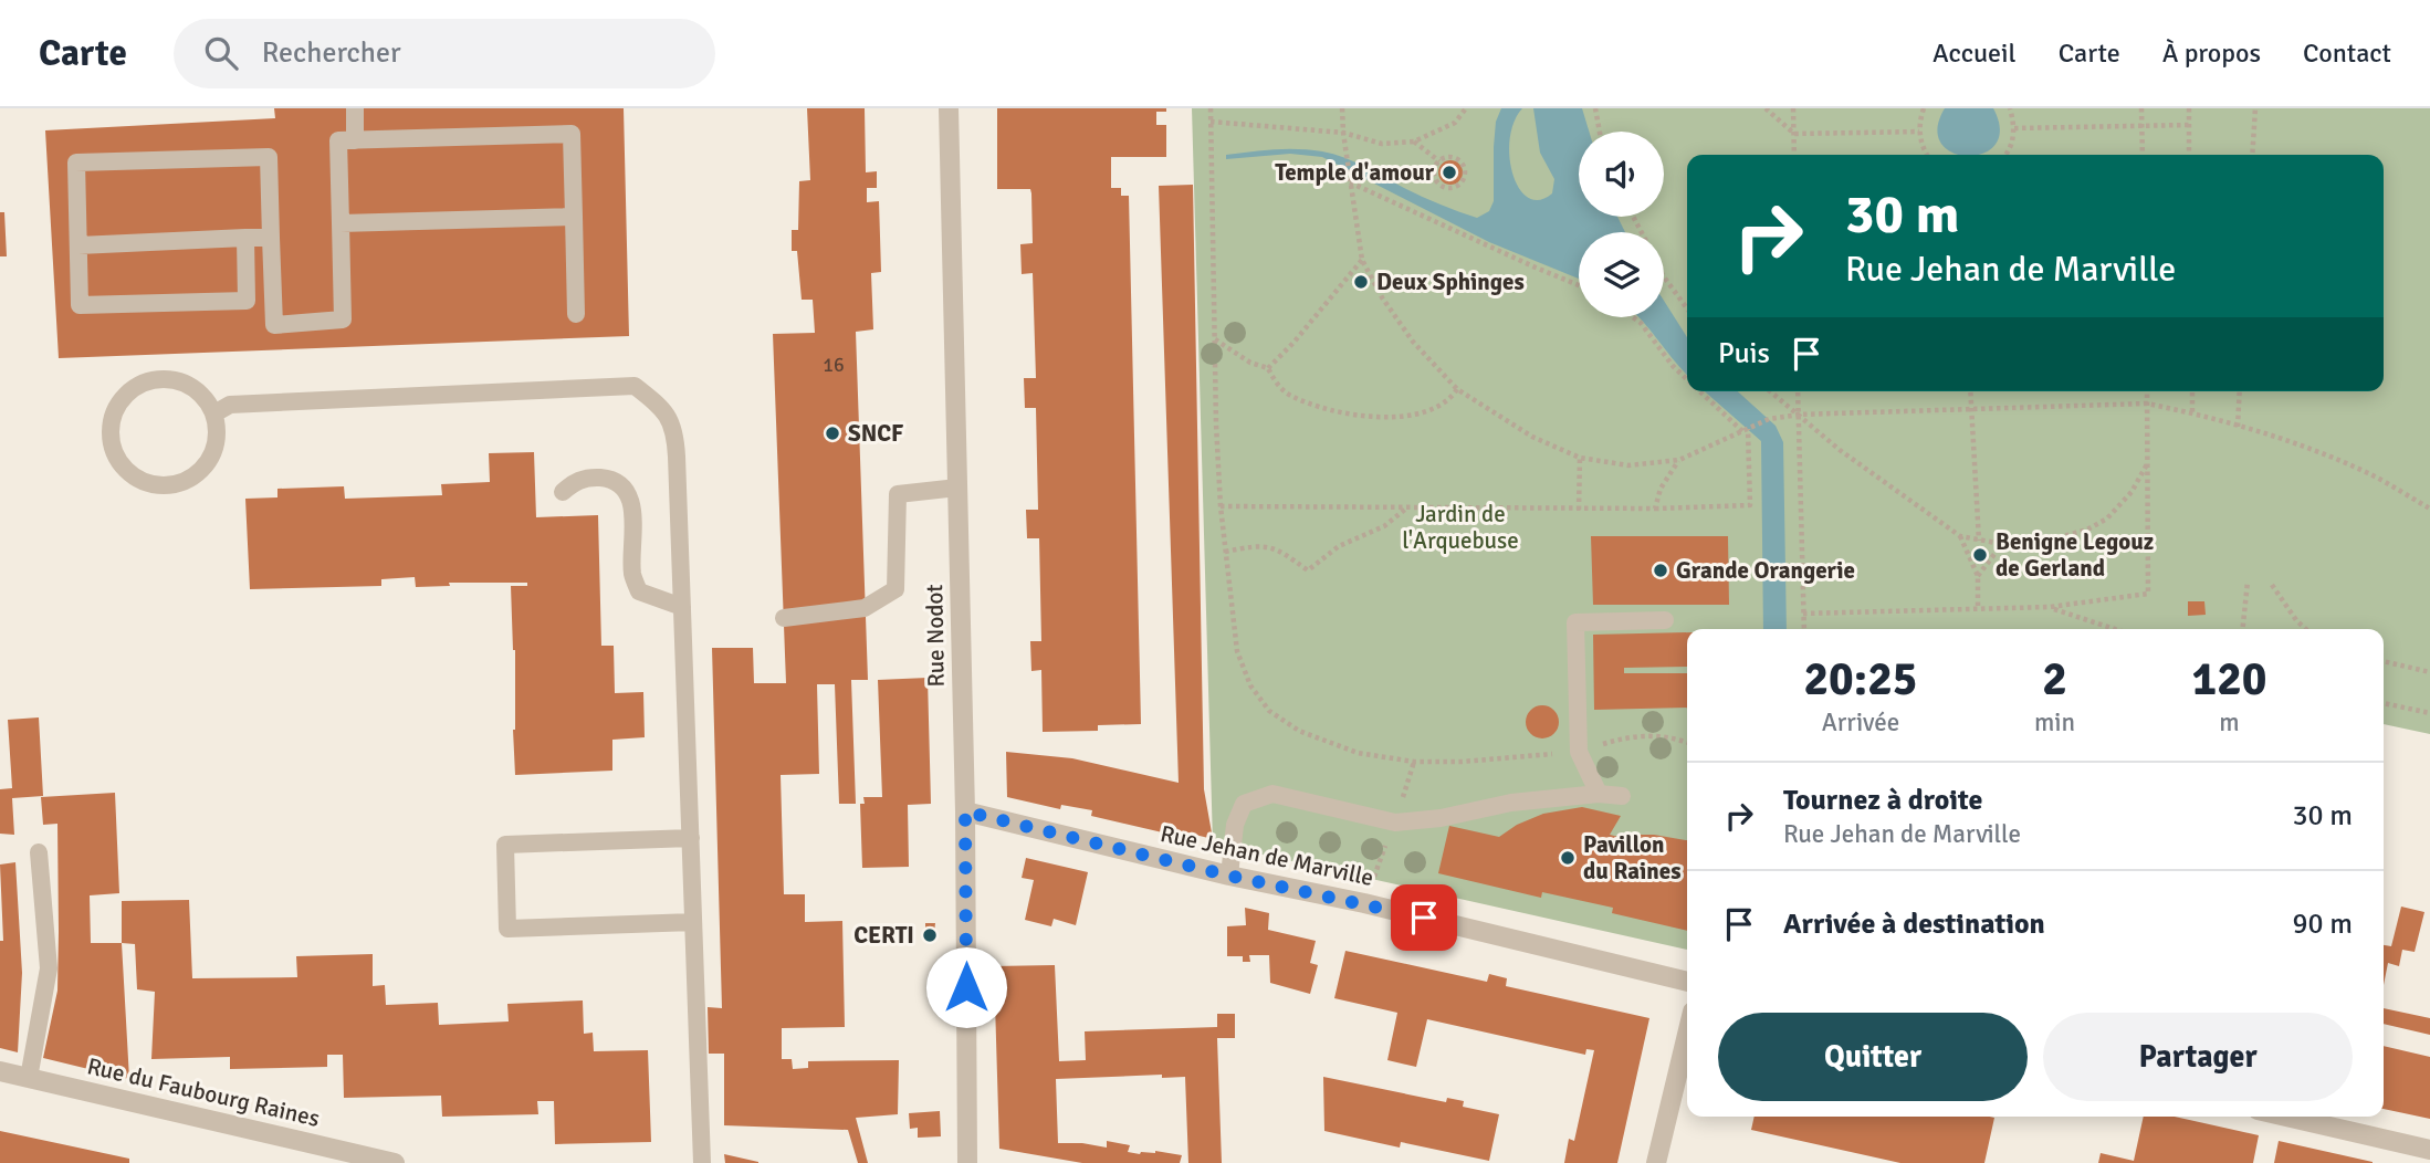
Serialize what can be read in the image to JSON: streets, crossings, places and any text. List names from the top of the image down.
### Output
{
  "streets": {
    "street": ["Rue Nodot", "Rue Jehan de Marville", "Rue du Faubourg Raines"]
  },
  "crossings": [
    ["Rue Nodot", "Rue Jehan de Marville"]
  ],
  "parks": ["Jardin de l'Arquebuse"],
  "places": [
    "Temple d'amour",
    "Deux Sphinges",
    "SNCF",
    "Benigne Legouz de Gerland",
    "Grande Orangerie",
    "Pavillon du Raines",
    "CERTI"
  ],
  "house_numbers": ["16"],
  "page": {
    "header": "Carte",
    "search": "Rechercher",
    "nav": [
      "Accueil",
      "Carte",
      "À propos",
      "Contact"
    ],
    "turn": ["30 m", "Rue Jehan de Marville"],
    "then": "Puis",
    "eta": [
      "20:25",
      "Arrivée",
      "2",
      "min",
      "120",
      "m"
    ],
    "list": [
      {
        "name": "Tournez à droite",
        "note": "Rue Jehan de Marville",
        "value": "30 m"
      },
      {
        "name": "Arrivée à destination",
        "value": "90 m"
      }
    ],
    "buttons": ["Quitter", "Partager"]
  }
}
